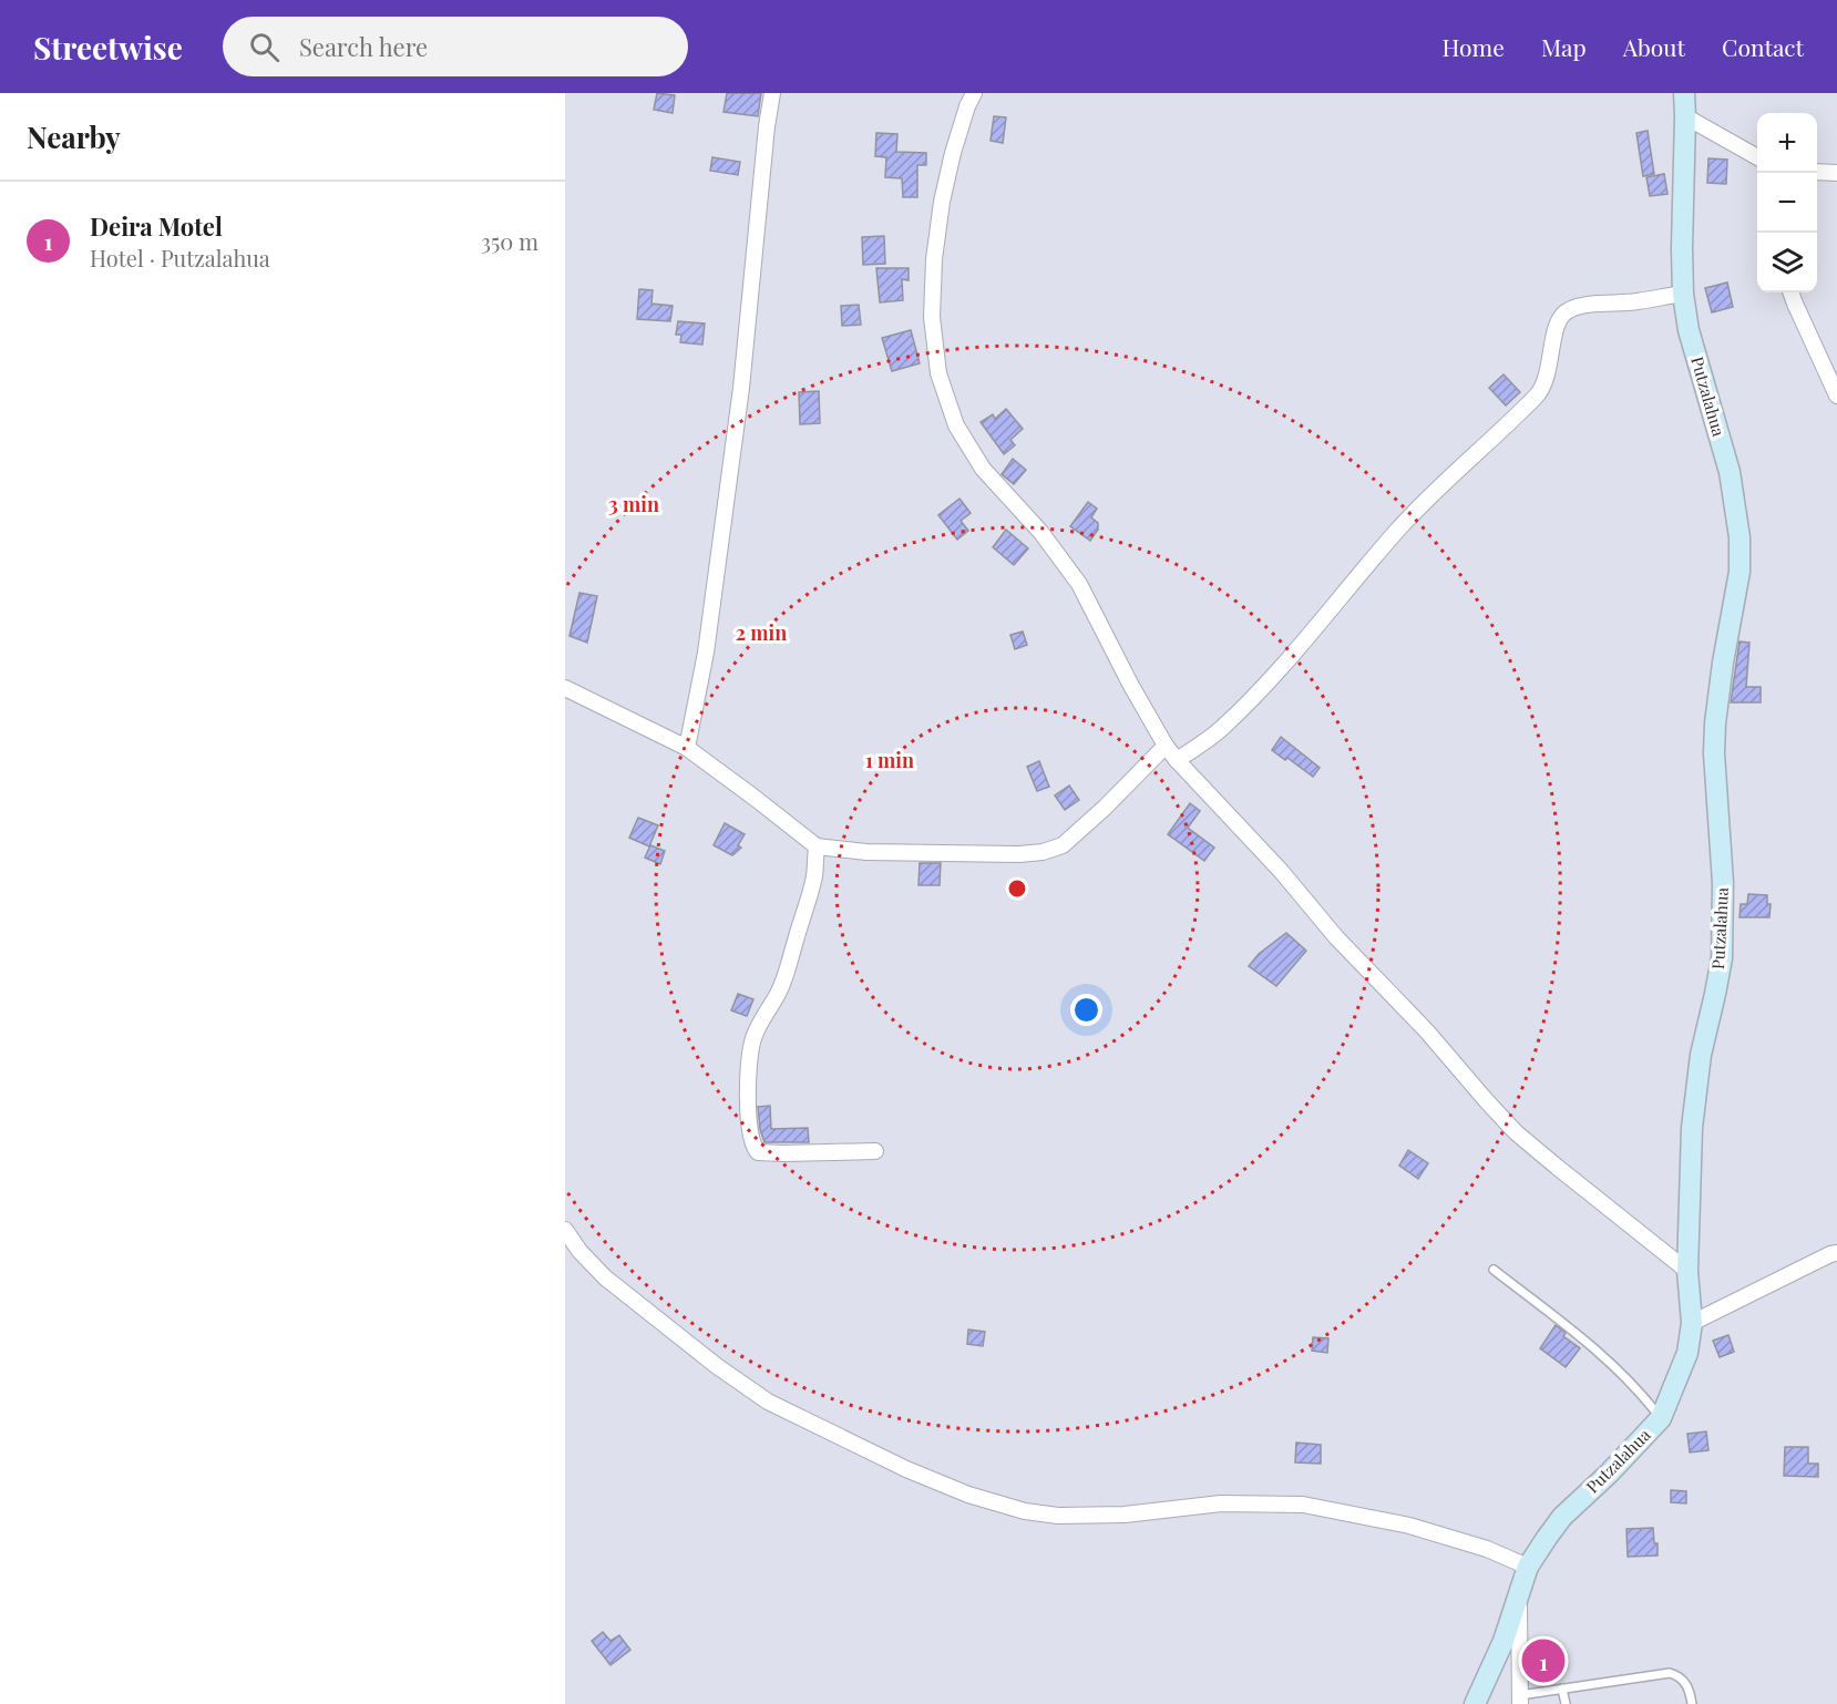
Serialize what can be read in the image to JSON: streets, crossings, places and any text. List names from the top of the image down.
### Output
{
  "streets": {
    "street": ["Putzalahua"]
  },
  "page": {
    "header": "Streetwise",
    "search": "Search here",
    "nav": [
      "Home",
      "Map",
      "About",
      "Contact"
    ],
    "heading": "Nearby",
    "map_buttons": ["+", "−"],
    "list": [
      {
        "mark": "1",
        "name": "Deira Motel",
        "note": "Hotel · Putzalahua",
        "value": "350 m"
      }
    ],
    "pins": "1"
  },
  "rings": ["3 min", "2 min", "1 min"]
}
